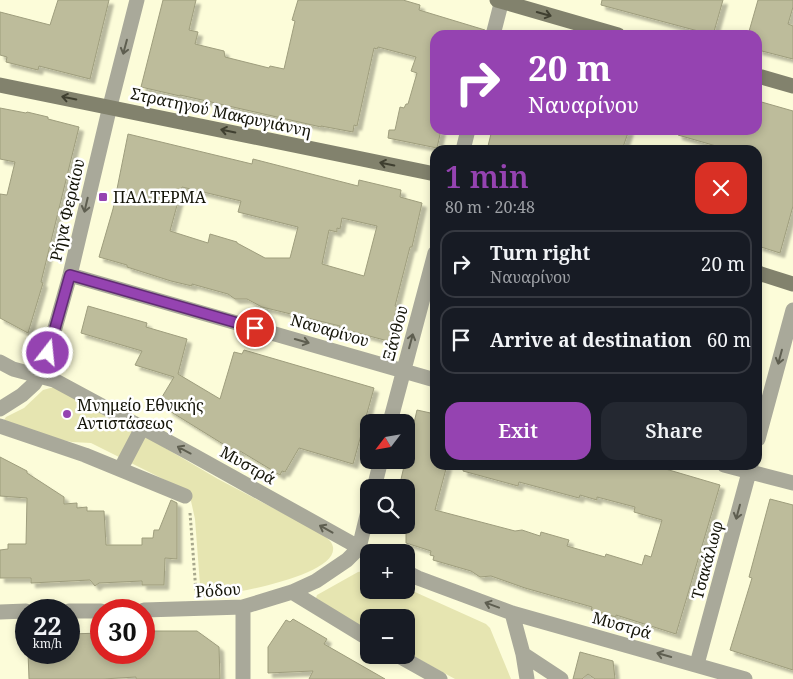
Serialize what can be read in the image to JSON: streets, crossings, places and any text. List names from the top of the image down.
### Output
{
  "streets": {
    "street": [
      "Στρατηγού Μακρυγιάννη",
      "Ρήγα Φεραίου",
      "Ναυαρίνου",
      "Ξάνθου",
      "Μυστρά",
      "Τσακάλωφ",
      "Ρόδου"
    ]
  },
  "crossings": [
    ["Στρατηγού Μακρυγιάννη", "Ρήγα Φεραίου"],
    ["Ρήγα Φεραίου", "Ναυαρίνου"],
    ["Ρήγα Φεραίου", "Μυστρά"],
    ["Ναυαρίνου", "Ξάνθου"],
    ["Μυστρά", "Τσακάλωφ"]
  ],
  "one_way": [
    "Στρατηγού Μακρυγιάννη",
    "Ρήγα Φεραίου",
    "Ναυαρίνου",
    "Ξάνθου",
    "Τσακάλωφ"
  ],
  "places": {
    "transit": ["ΠΑΛ.ΤΕΡΜΑ"],
    "other": ["Μνημείο Εθνικής Αντιστάσεως"]
  },
  "north": "bottom left",
  "page": {
    "turn": ["20 m", "Ναυαρίνου"],
    "heading": ["1 min", "80 m · 20:48"],
    "list": [
      {
        "name": "Turn right",
        "note": "Ναυαρίνου",
        "value": "20 m"
      },
      {
        "name": "Arrive at destination",
        "value": "60 m"
      }
    ],
    "buttons": ["Exit", "Share"],
    "map_buttons": ["+", "−"],
    "speed": "22 km/h",
    "limit": "30"
  }
}
